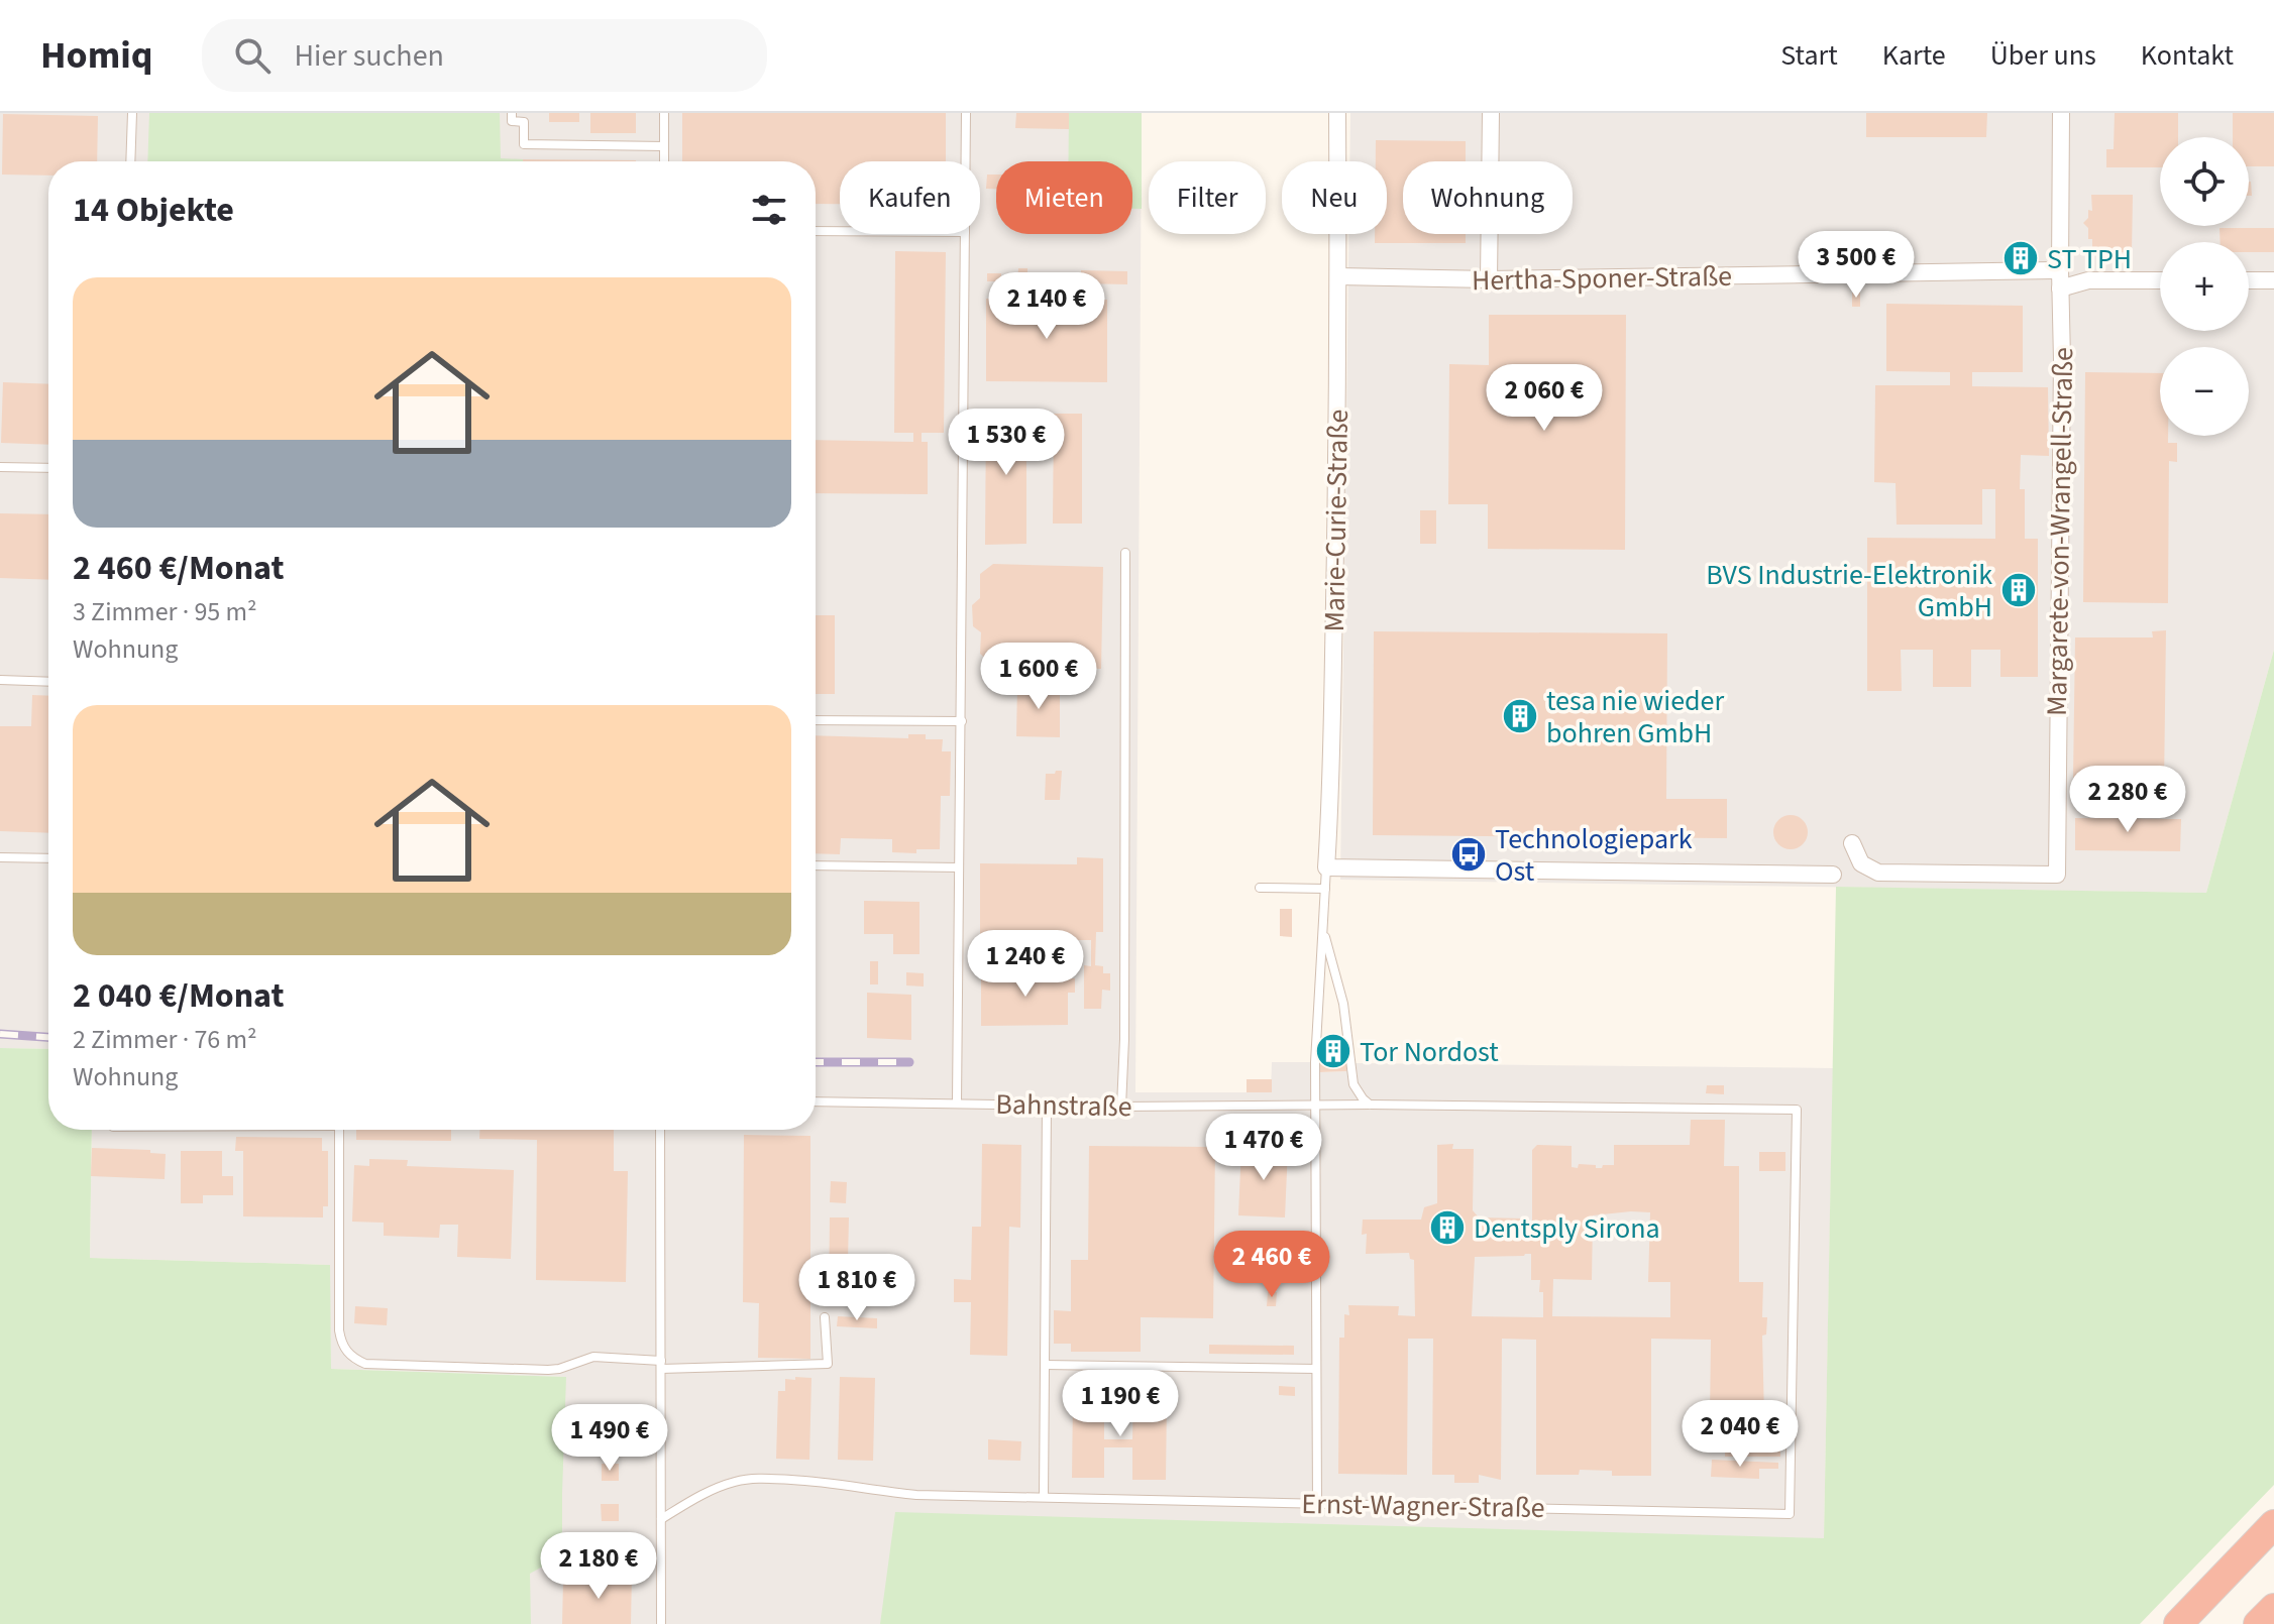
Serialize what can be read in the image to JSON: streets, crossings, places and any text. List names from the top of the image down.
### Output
{
  "streets": {
    "street": ["Hertha-Sponer-Straße", "Marie-Curie-Straße", "Margarete-von-Wrangell-Straße"],
    "lane": ["Bahnstraße", "Ernst-Wagner-Straße"]
  },
  "crossings": [
    ["Hertha-Sponer-Straße", "Marie-Curie-Straße"],
    ["Hertha-Sponer-Straße", "Margarete-von-Wrangell-Straße"],
    ["Marie-Curie-Straße", "Bahnstraße"],
    ["Bahnstraße", "Ernst-Wagner-Straße"]
  ],
  "places": {
    "building": [
      "ST TPH",
      "BVS Industrie-Elektronik GmbH",
      "tesa nie wieder bohren GmbH",
      "Tor Nordost",
      "Dentsply Sirona"
    ],
    "bus stop": ["Technologiepark Ost"]
  },
  "page": {
    "header": "Homiq",
    "search": "Hier suchen",
    "nav": [
      "Start",
      "Karte",
      "Über uns",
      "Kontakt"
    ],
    "map_buttons": ["+", "−"],
    "chip": [
      "Kaufen",
      "Mieten",
      "Filter",
      "Neu",
      "Wohnung"
    ],
    "heading": "14 Objekte",
    "price": [
      "3 500 €",
      "2 140 €",
      "2 060 €",
      "1 530 €",
      "1 600 €",
      "2 280 €",
      "1 240 €",
      "1 470 €",
      "2 460 €",
      "1 810 €",
      "1 190 €",
      "2 040 €",
      "1 490 €",
      "2 180 €"
    ],
    "list": [
      {
        "name": "2 460 €/Monat",
        "note": "3 Zimmer · 95 m² · Wohnung"
      },
      {
        "name": "2 040 €/Monat",
        "note": "2 Zimmer · 76 m² · Wohnung"
      }
    ]
  }
}
